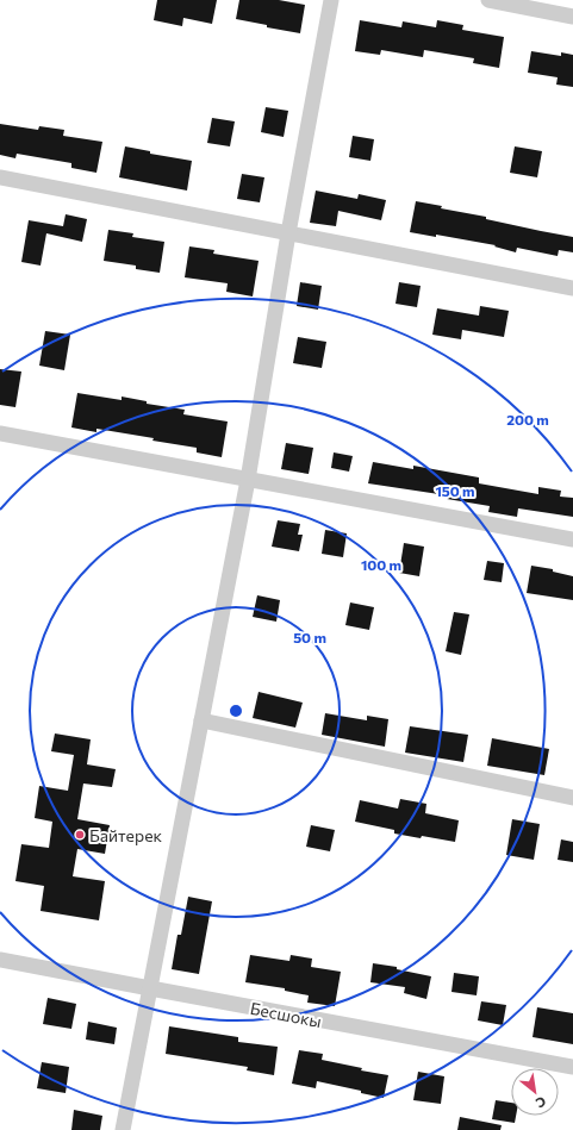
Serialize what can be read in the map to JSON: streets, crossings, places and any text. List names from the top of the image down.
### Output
{
  "streets": {
    "street": ["Бесшокы"]
  },
  "places": ["Байтерек"],
  "north": "bottom right",
  "rings": [
    "200 m",
    "150 m",
    "100 m",
    "50 m"
  ]
}
